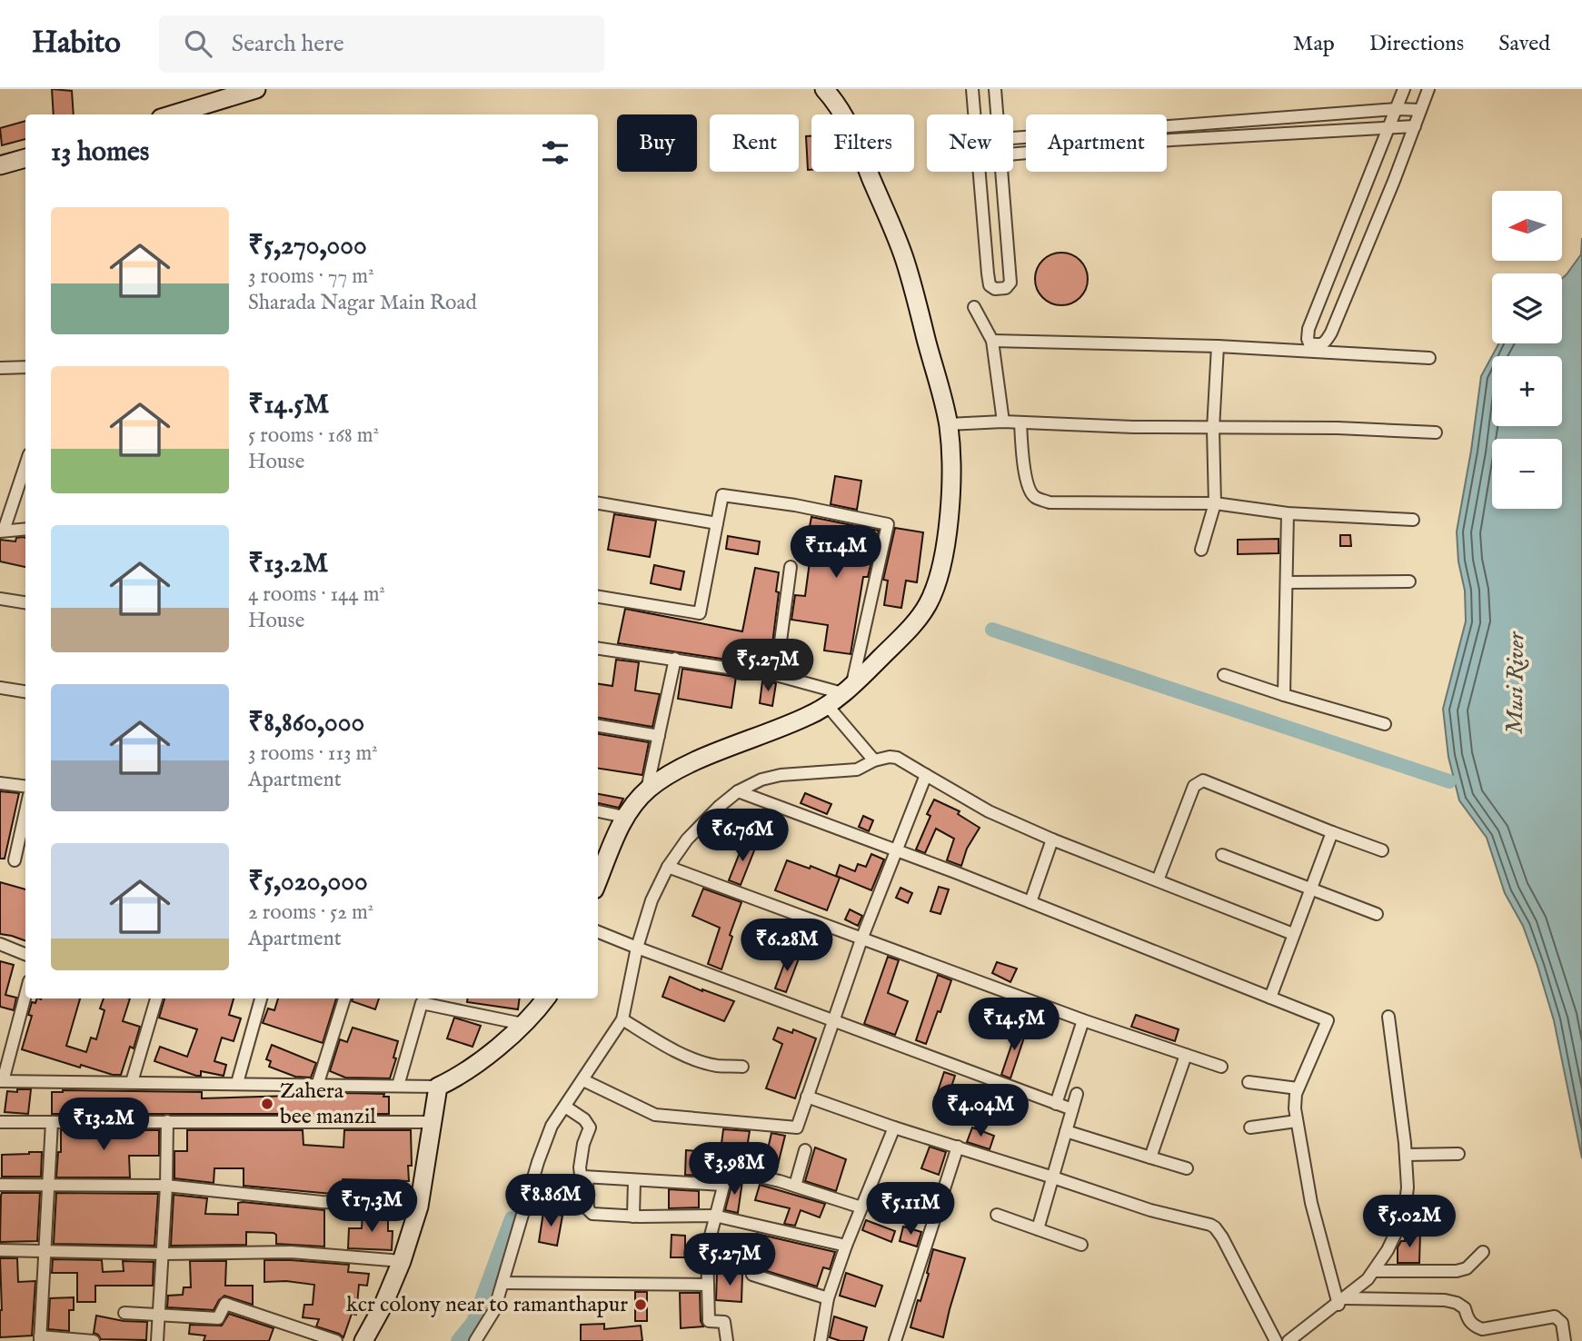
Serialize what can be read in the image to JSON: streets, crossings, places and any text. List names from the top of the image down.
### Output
{
  "water": ["Musi River"],
  "places": ["Zahera bee manzil", "kcr colony near to ramanthapur"],
  "north": "left",
  "page": {
    "header": "Habito",
    "search": "Search here",
    "nav": ["Map", "Directions", "Saved"],
    "chip": [
      "Buy",
      "Rent",
      "Filters",
      "New",
      "Apartment"
    ],
    "heading": "13 homes",
    "map_buttons": ["+", "−"],
    "list": [
      {
        "name": "₹5,270,000",
        "note": "3 rooms · 77 m² · Sharada Nagar Main Road"
      },
      {
        "name": "₹14.5M",
        "note": "5 rooms · 168 m² · House"
      },
      {
        "name": "₹13.2M",
        "note": "4 rooms · 144 m² · House"
      },
      {
        "name": "₹8,860,000",
        "note": "3 rooms · 113 m² · Apartment"
      },
      {
        "name": "₹5,020,000",
        "note": "2 rooms · 52 m² · Apartment"
      }
    ],
    "price": [
      "₹11.4M",
      "₹5.27M",
      "₹6.76M",
      "₹6.28M",
      "₹14.5M",
      "₹4.04M",
      "₹13.2M",
      "₹3.98M",
      "₹8.86M",
      "₹17.3M",
      "₹5.11M",
      "₹5.02M",
      "₹5.27M"
    ]
  }
}
